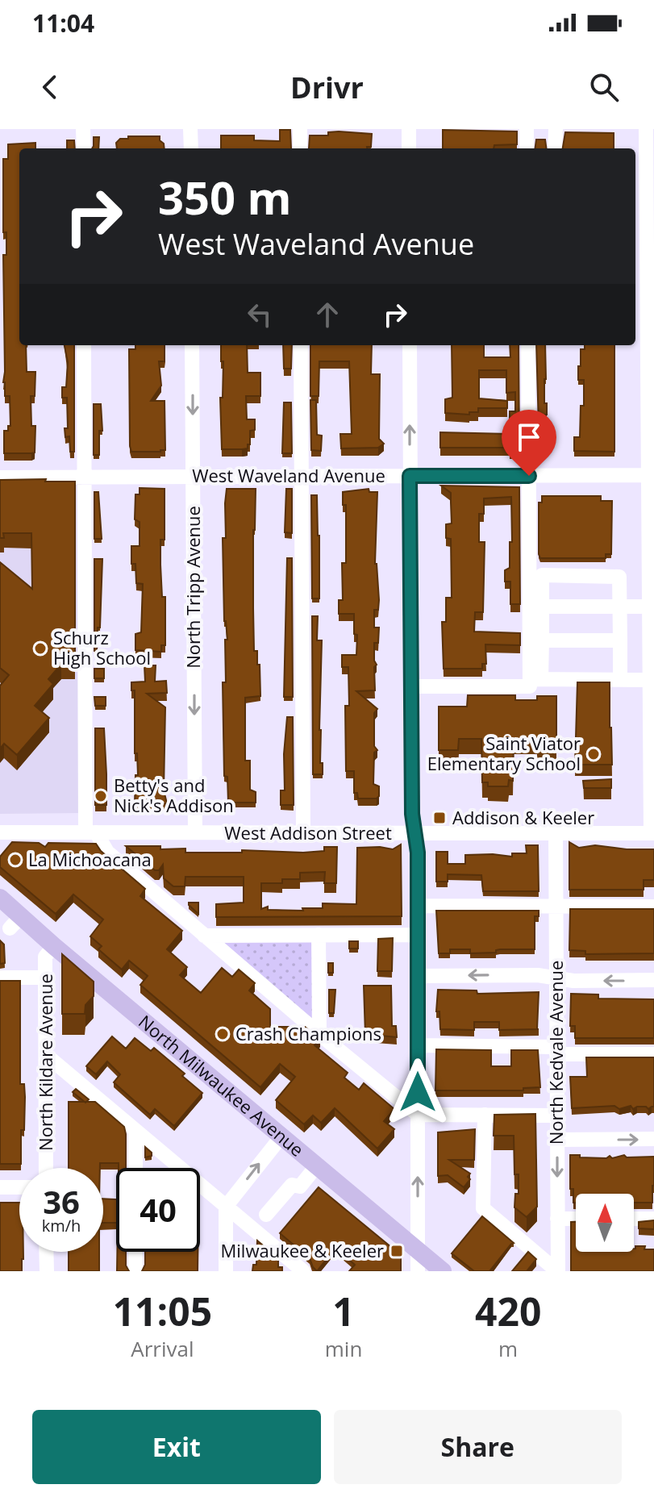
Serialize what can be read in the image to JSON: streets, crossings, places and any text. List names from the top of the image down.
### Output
{
  "streets": {
    "main road": ["North Milwaukee Avenue"],
    "street": [
      "West Waveland Avenue",
      "North Tripp Avenue",
      "West Addison Street",
      "North Kedvale Avenue",
      "North Kildare Avenue"
    ]
  },
  "crossings": [
    ["West Waveland Avenue", "North Tripp Avenue"],
    ["North Tripp Avenue", "West Addison Street"],
    ["West Addison Street", "North Kedvale Avenue"],
    ["North Kildare Avenue", "North Milwaukee Avenue"]
  ],
  "places": {
    "other": [
      "Schurz High School",
      "Saint Viator Elementary School",
      "Betty's and Nick's Addison",
      "La Michoacana",
      "Crash Champions"
    ],
    "transit": ["Addison & Keeler", "Milwaukee & Keeler"]
  },
  "north": "top",
  "page": {
    "status": "11:04",
    "header": "Drivr",
    "turn": ["350 m", "West Waveland Avenue"],
    "speed": "36 km/h",
    "limit": "40",
    "eta": [
      "11:05",
      "Arrival",
      "1",
      "min",
      "420",
      "m"
    ],
    "buttons": ["Exit", "Share"]
  }
}
